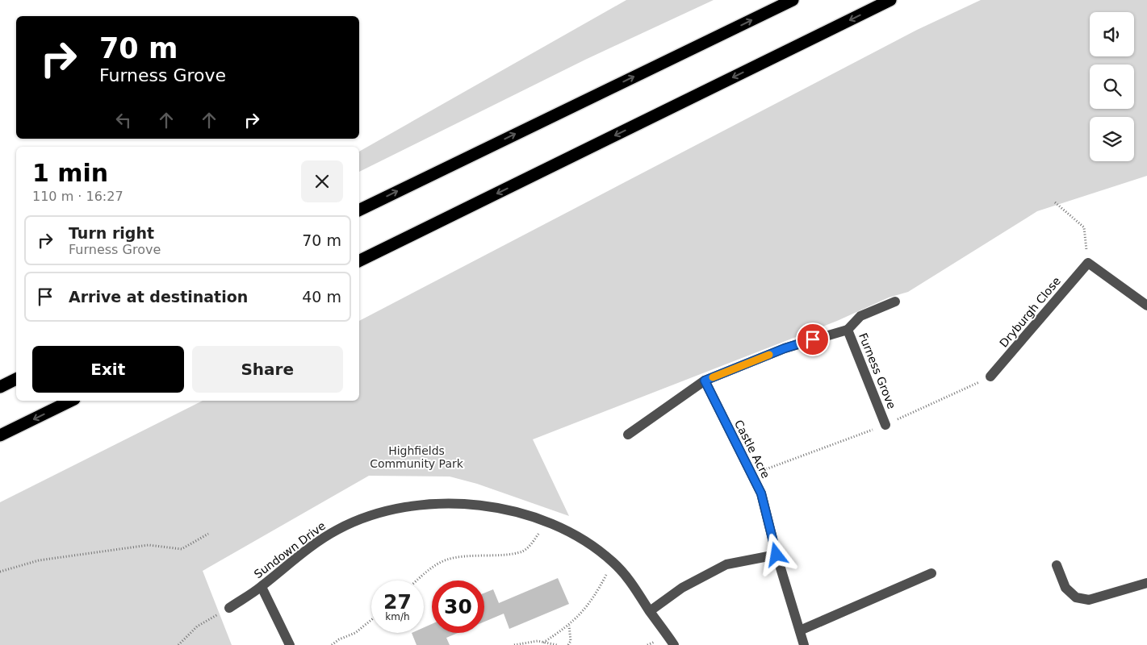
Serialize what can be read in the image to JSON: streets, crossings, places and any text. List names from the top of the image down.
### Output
{
  "streets": {
    "street": [
      "Dryburgh Close",
      "Furness Grove",
      "Castle Acre",
      "Sundown Drive"
    ]
  },
  "crossings": [
    ["Furness Grove", "Castle Acre"]
  ],
  "parks": ["Highfields Community Park"],
  "page": {
    "turn": ["70 m", "Furness Grove"],
    "heading": ["1 min", "110 m · 16:27"],
    "list": [
      {
        "name": "Turn right",
        "note": "Furness Grove",
        "value": "70 m"
      },
      {
        "name": "Arrive at destination",
        "value": "40 m"
      }
    ],
    "buttons": ["Exit", "Share"],
    "speed": "27 km/h",
    "limit": "30"
  }
}
